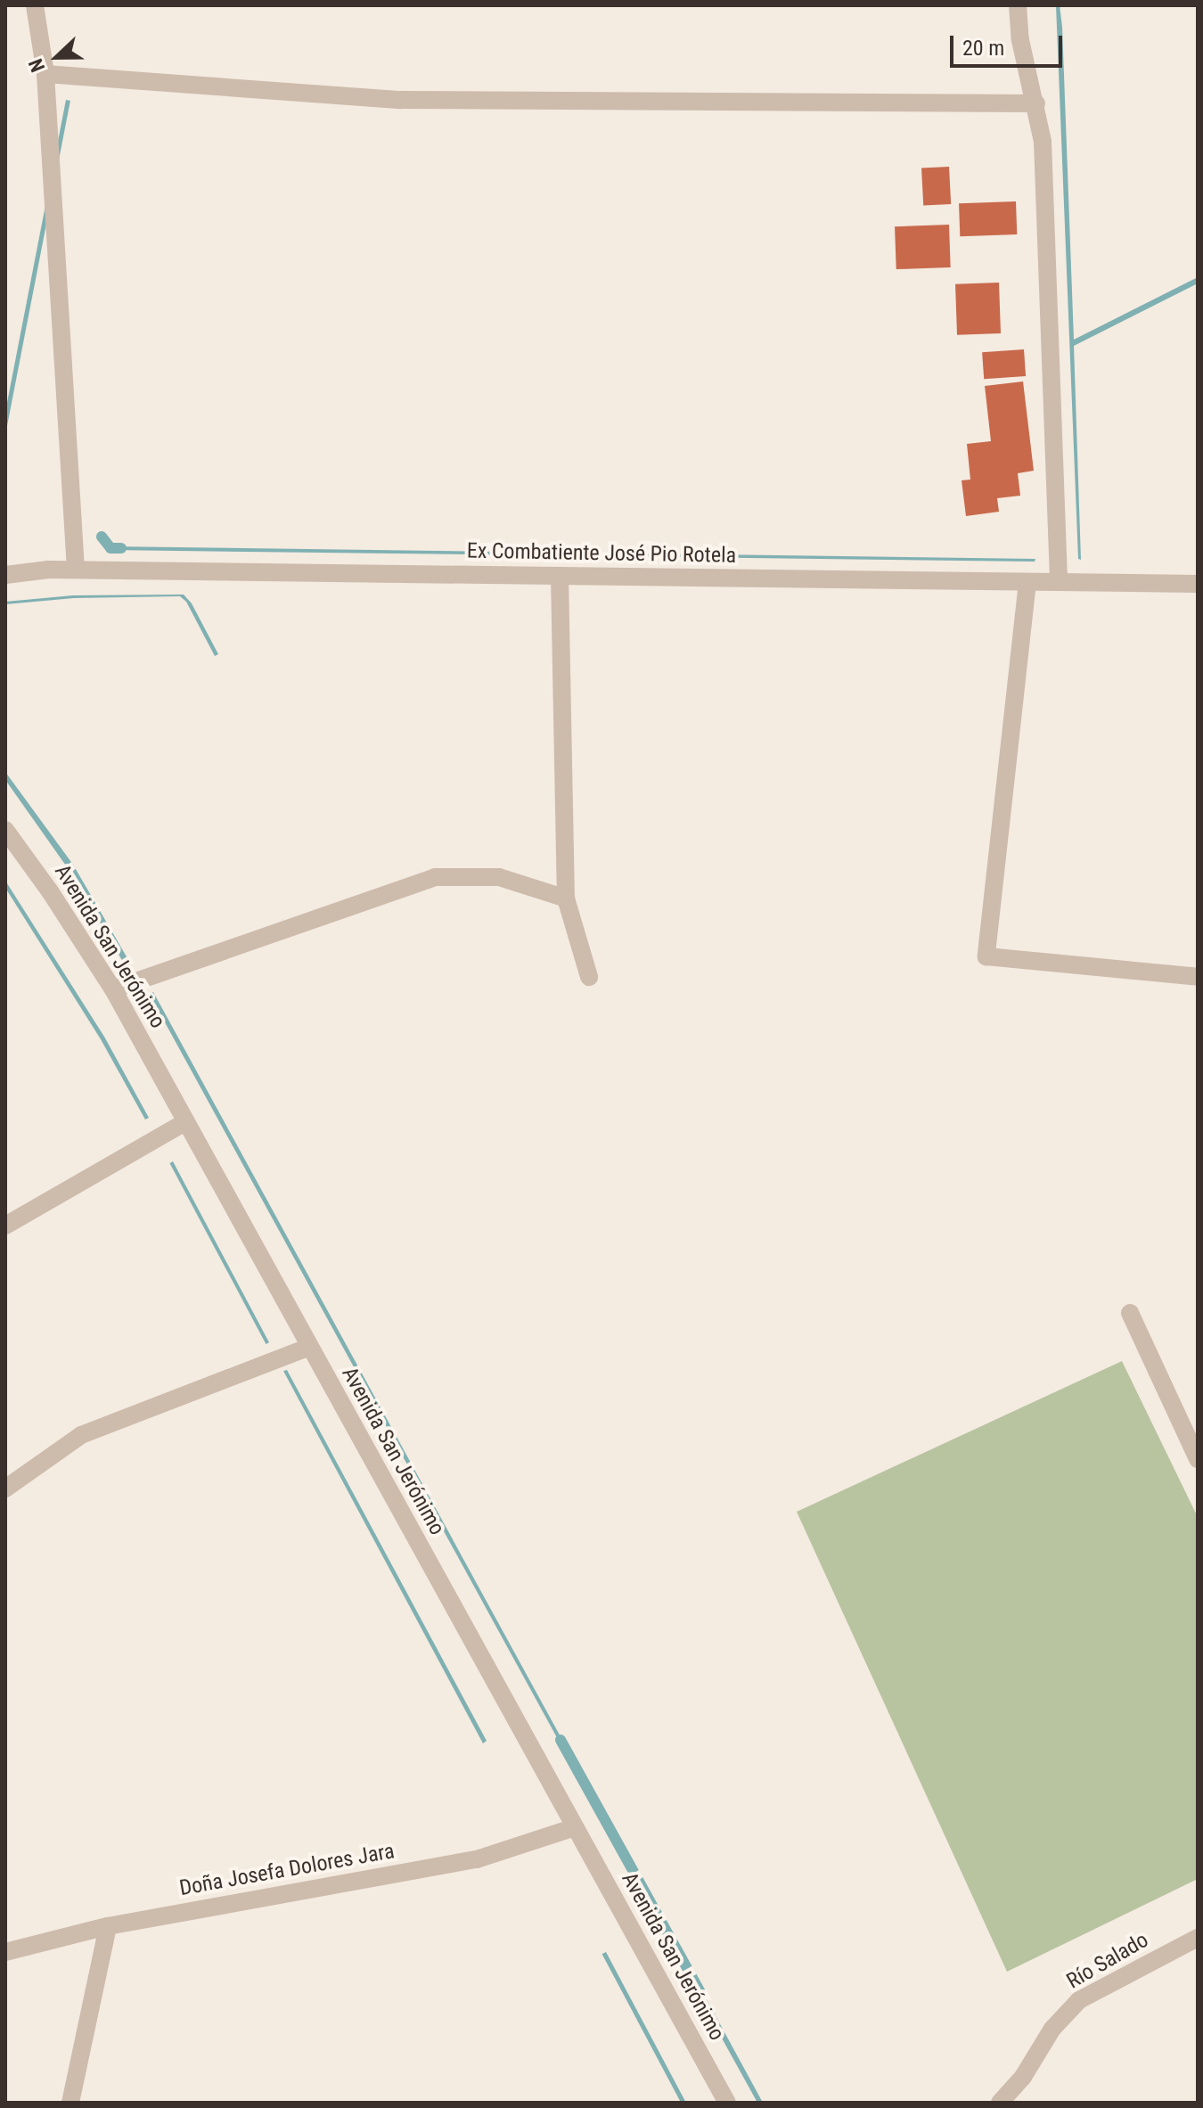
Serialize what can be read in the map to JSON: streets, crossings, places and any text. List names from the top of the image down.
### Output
{
  "streets": {
    "street": [
      "Ex Combatiente José Pio Rotela",
      "Avenida San Jerónimo",
      "Doña Josefa Dolores Jara",
      "Río Salado"
    ]
  },
  "crossings": [
    ["Avenida San Jerónimo", "Doña Josefa Dolores Jara"]
  ],
  "scale_bar": "20 m",
  "north": "left"
}
